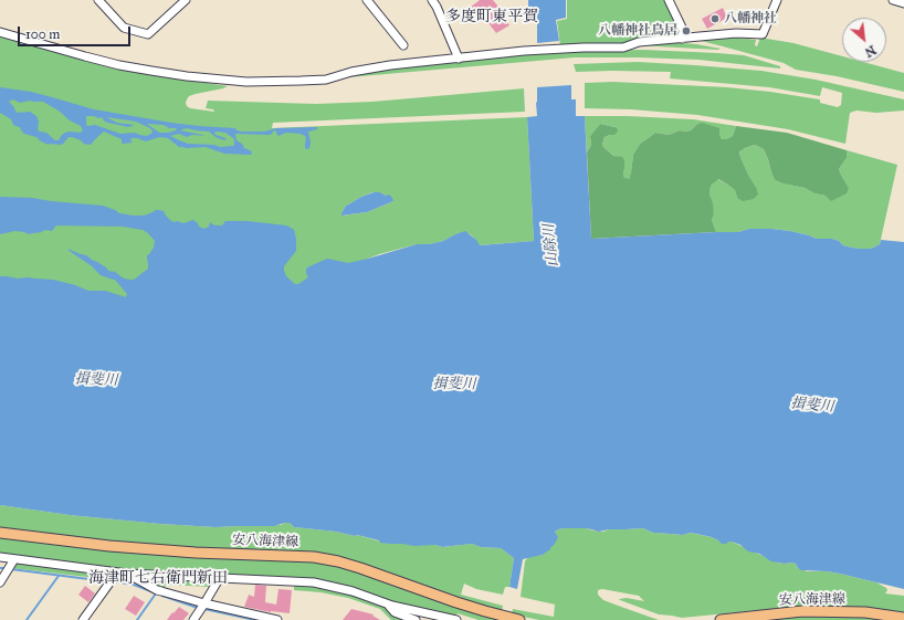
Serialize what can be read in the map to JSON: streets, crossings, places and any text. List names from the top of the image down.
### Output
{
  "streets": {
    "main road": ["安八海津線"]
  },
  "districts": ["多度町東平賀", "海津町七右衛門新田"],
  "water": ["山除川", "揖斐川"],
  "places": ["八幡神社", "八幡神社鳥居"],
  "scale_bar": "100 m",
  "north": "bottom right"
}
